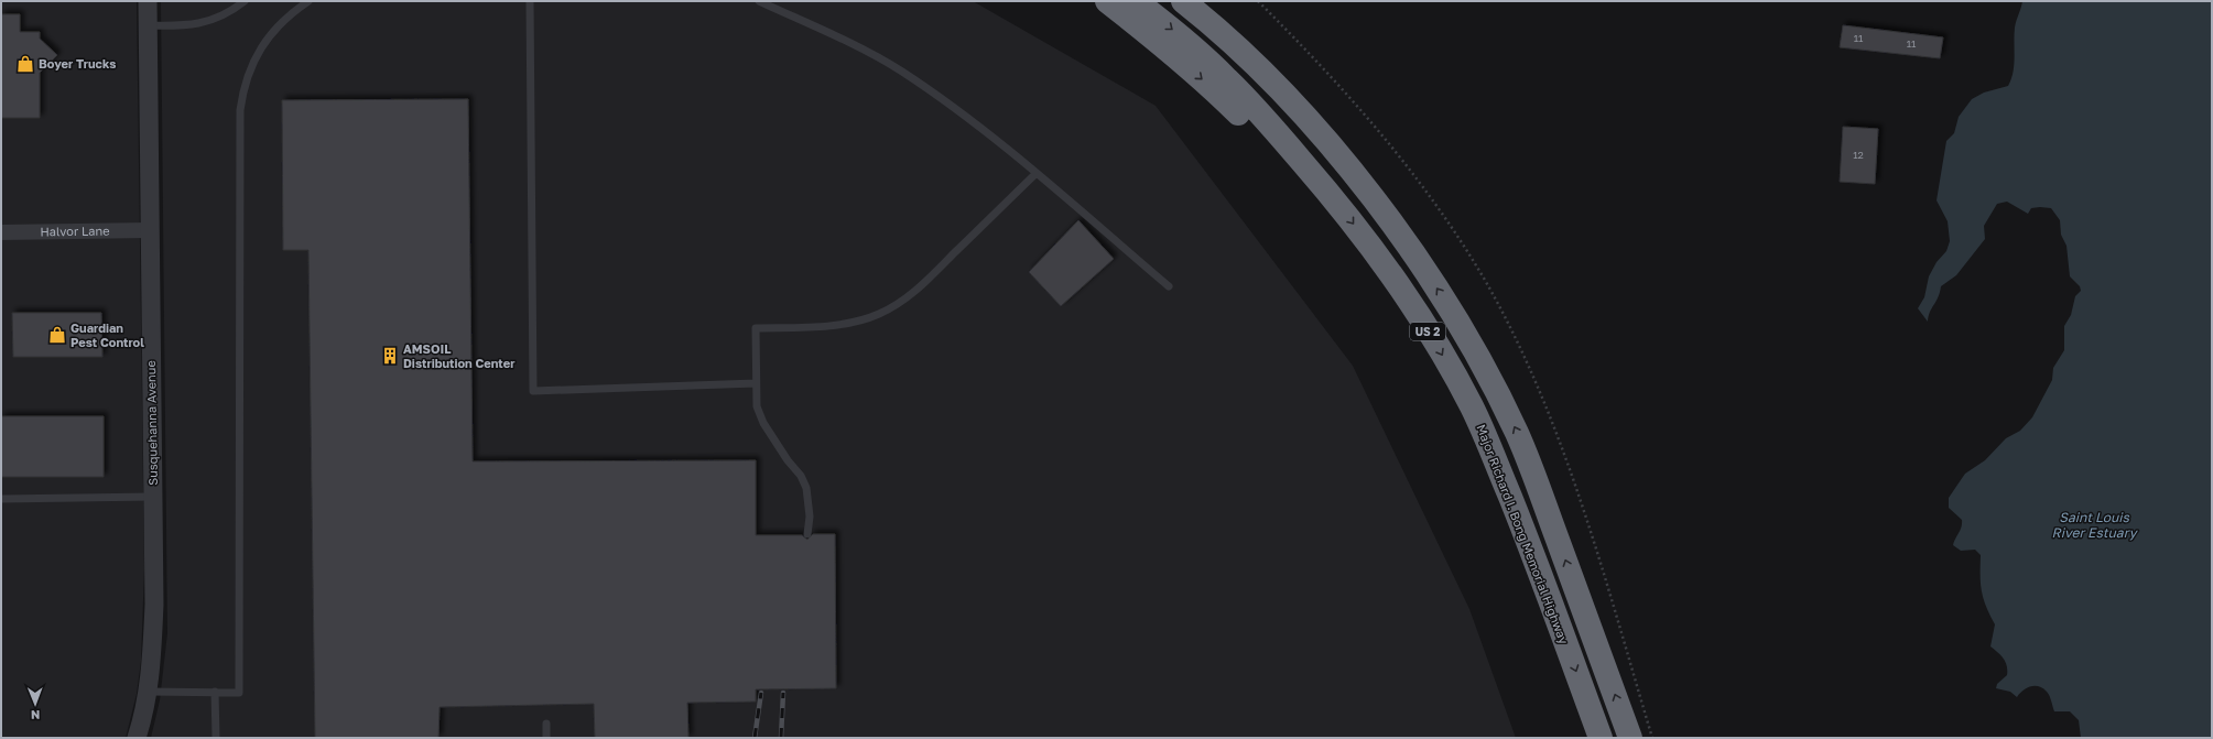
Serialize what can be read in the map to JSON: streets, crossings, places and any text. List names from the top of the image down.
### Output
{
  "streets": {
    "highway": ["US 2", "Major Richard I. Bong Memorial Highway"],
    "street": ["Halvor Lane", "Susquehanna Avenue"]
  },
  "crossings": [
    ["Halvor Lane", "Susquehanna Avenue"]
  ],
  "water": ["Saint Louis River Estuary"],
  "places": {
    "shop": ["Boyer Trucks", "Guardian Pest Control"],
    "building": ["AMSOIL Distribution Center"]
  },
  "house_numbers": ["11", "11", "12"],
  "north": "bottom"
}
